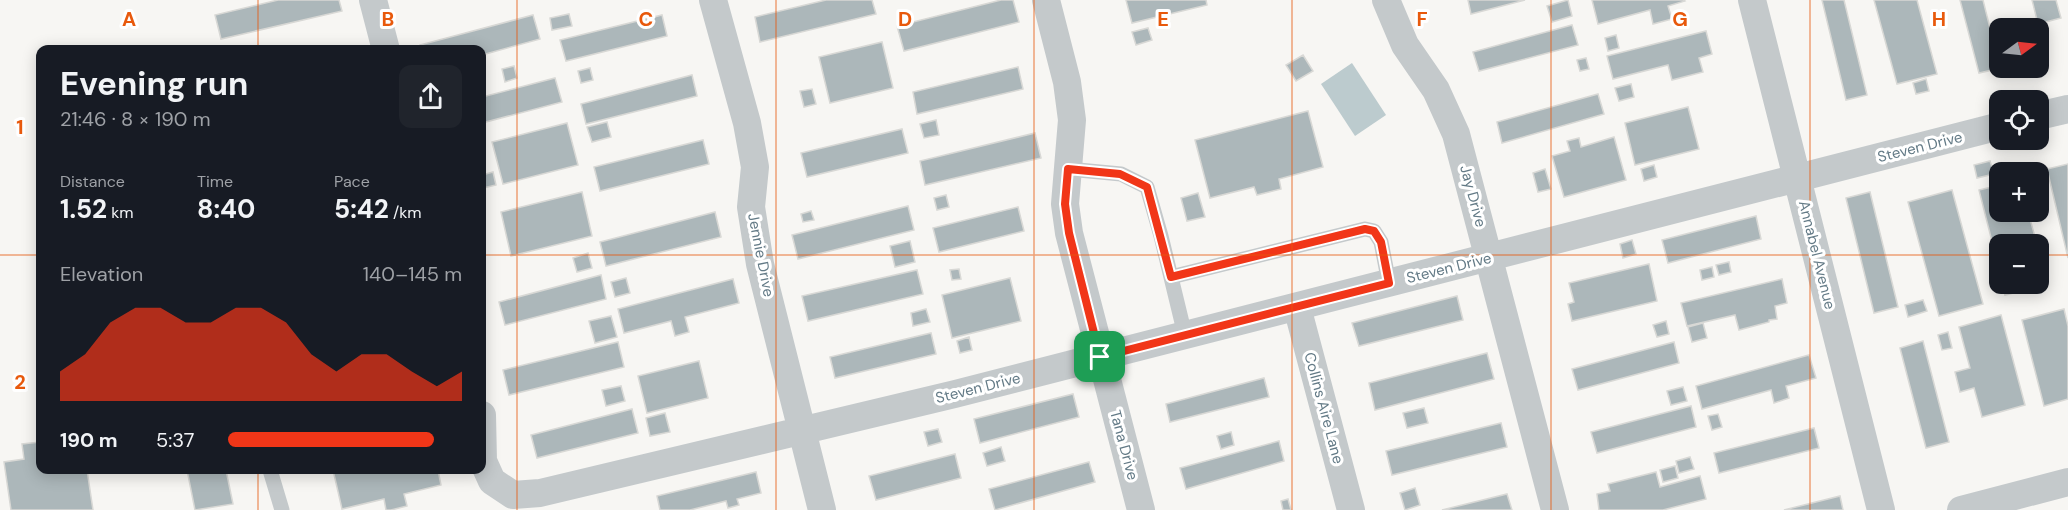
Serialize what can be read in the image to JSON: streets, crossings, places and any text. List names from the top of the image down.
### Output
{
  "streets": {
    "street": [
      "Steven Drive",
      "Jay Drive",
      "Jennie Drive",
      "Annabel Avenue",
      "Collins Aire Lane",
      "Tana Drive"
    ]
  },
  "crossings": [
    ["Steven Drive", "Jay Drive"],
    ["Steven Drive", "Jennie Drive"],
    ["Steven Drive", "Annabel Avenue"],
    ["Steven Drive", "Collins Aire Lane"],
    ["Steven Drive", "Tana Drive"]
  ],
  "north": "right",
  "page": {
    "map_buttons": ["+", "−"],
    "heading": ["Evening run", "21:46 · 8 × 190 m"],
    "stats": [
      ["Distance", "1.52 km"],
      ["Time", "8:40"],
      ["Pace", "5:42 /km"]
    ],
    "chart": ["Elevation", "140–145 m"],
    "list": [
      {
        "name": "190 m",
        "note": "5:37"
      }
    ]
  },
  "grid": {
    "columns": [
      "A",
      "B",
      "C",
      "D",
      "E",
      "F",
      "G",
      "H"
    ],
    "rows": ["1", "2"]
  }
}
